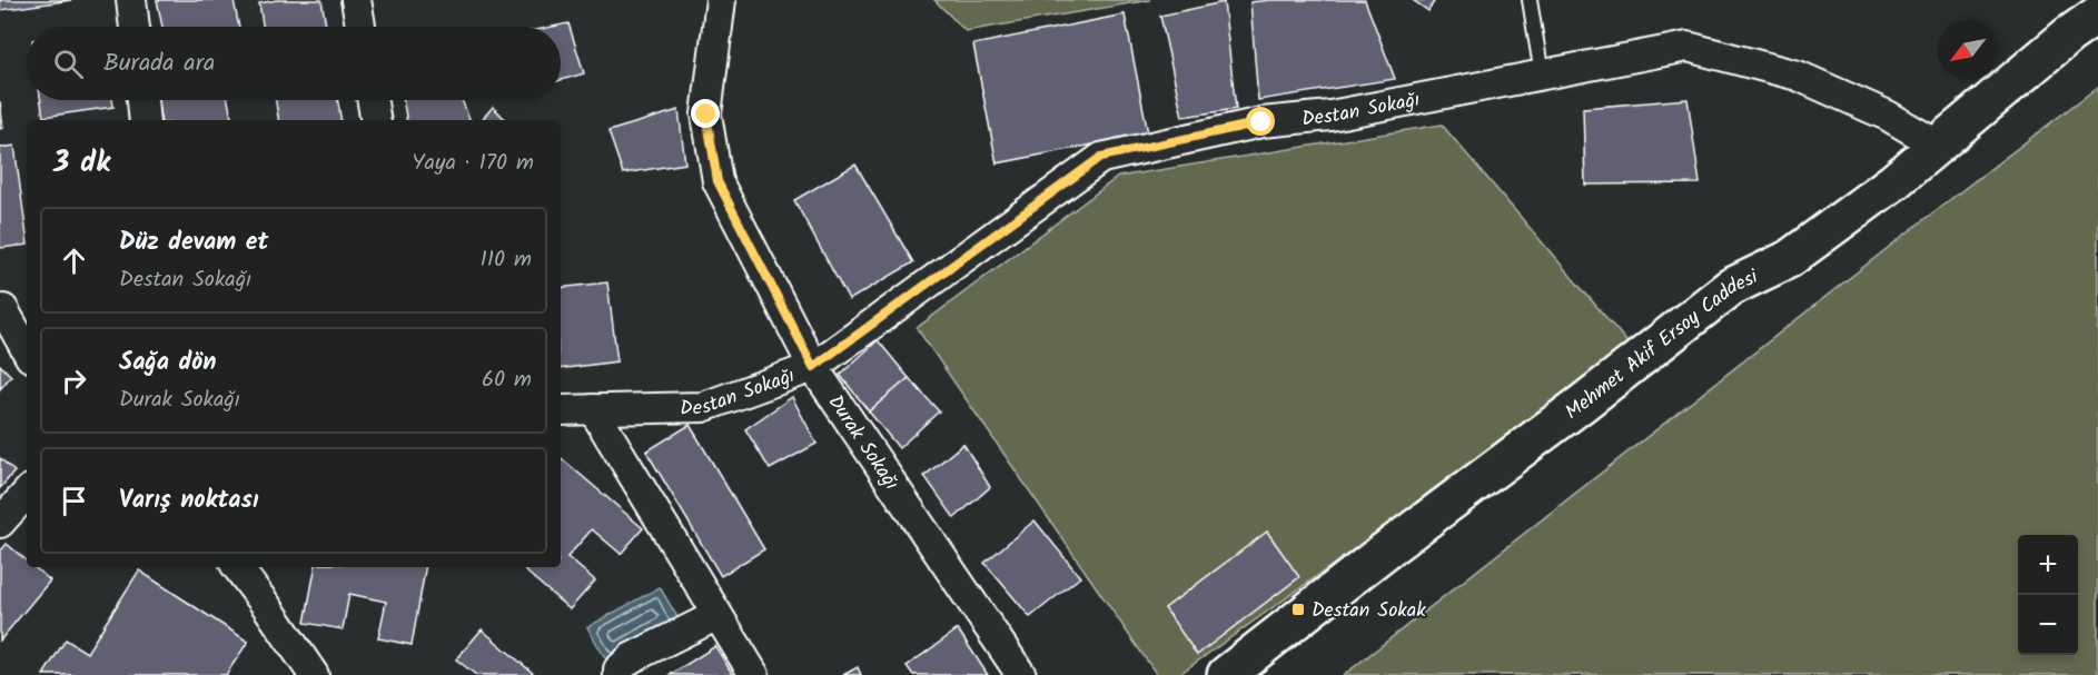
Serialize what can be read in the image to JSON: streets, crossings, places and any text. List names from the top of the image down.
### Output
{
  "streets": {
    "street": ["Destan Sokağı", "Mehmet Akif Ersoy Caddesi", "Durak Sokağı"]
  },
  "crossings": [
    ["Destan Sokağı", "Mehmet Akif Ersoy Caddesi"],
    ["Destan Sokağı", "Durak Sokağı"]
  ],
  "places": {
    "transit": ["Destan Sokak"]
  },
  "north": "bottom left",
  "page": {
    "search": "Burada ara",
    "heading": ["3 dk", "Yaya · 170 m"],
    "list": [
      ["Düz devam et", "Destan Sokağı", "110 m"],
      ["Sağa dön", "Durak Sokağı", "60 m"],
      "Varış noktası"
    ],
    "map_buttons": ["+", "−"]
  }
}
